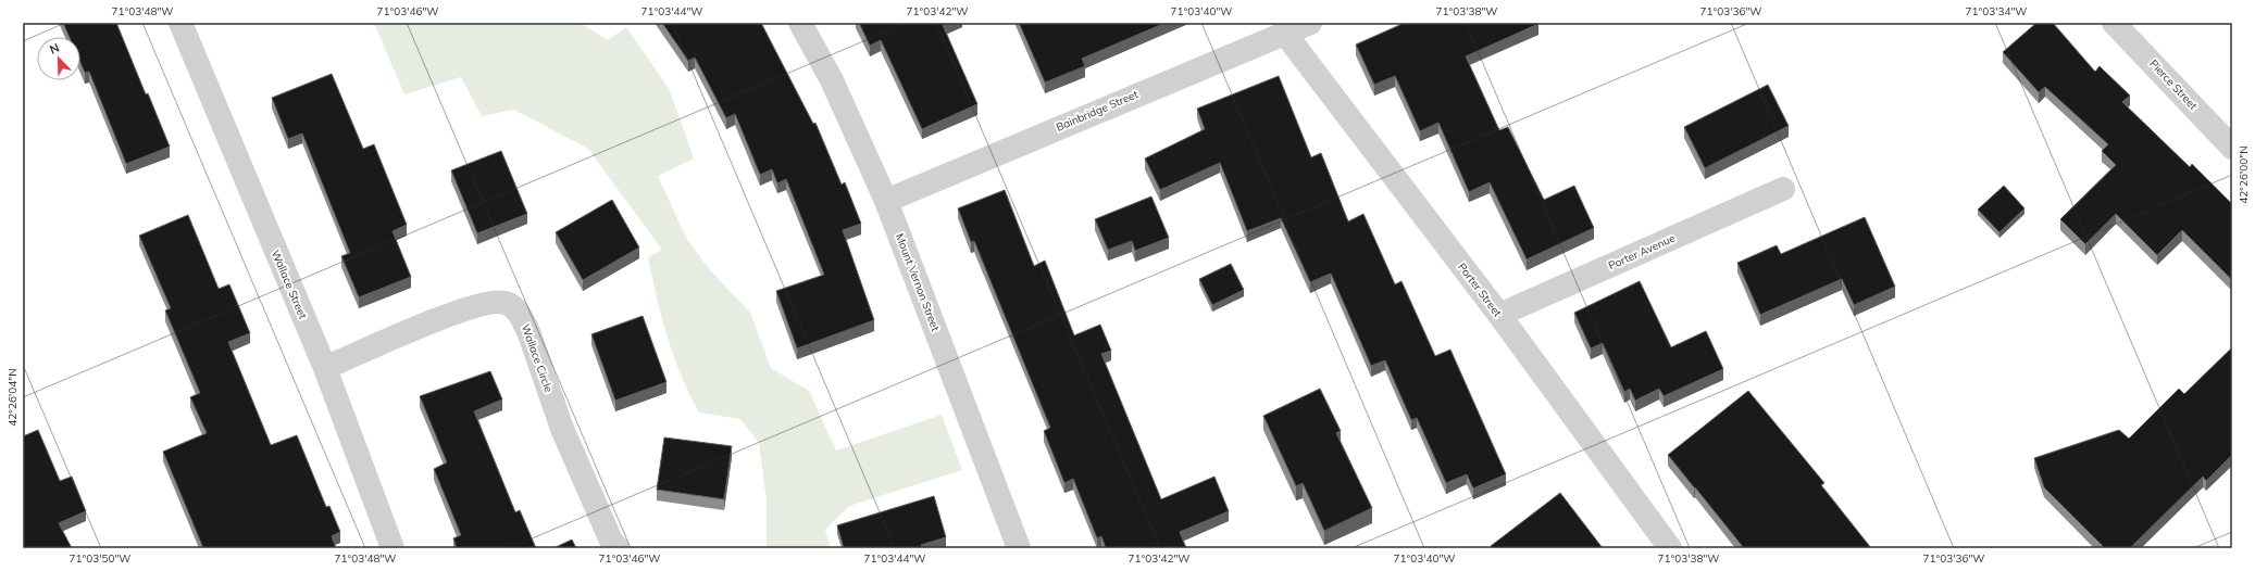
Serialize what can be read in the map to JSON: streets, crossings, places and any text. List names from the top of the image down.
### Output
{
  "streets": {
    "street": [
      "Pierce Street",
      "Bainbridge Street",
      "Porter Avenue",
      "Mount Vernon Street",
      "Wallace Street",
      "Porter Street",
      "Wallace Circle"
    ]
  },
  "crossings": [
    ["Bainbridge Street", "Mount Vernon Street"],
    ["Bainbridge Street", "Porter Street"],
    ["Porter Avenue", "Porter Street"],
    ["Wallace Street", "Wallace Circle"]
  ],
  "north": "top left",
  "coordinates": [
    "71°03'48\"W",
    "71°03'46\"W",
    "71°03'44\"W",
    "71°03'42\"W",
    "71°03'40\"W",
    "71°03'38\"W",
    "71°03'36\"W",
    "71°03'34\"W",
    "42°26'00\"N",
    "42°26'04\"N",
    "71°03'50\"W"
  ]
}
